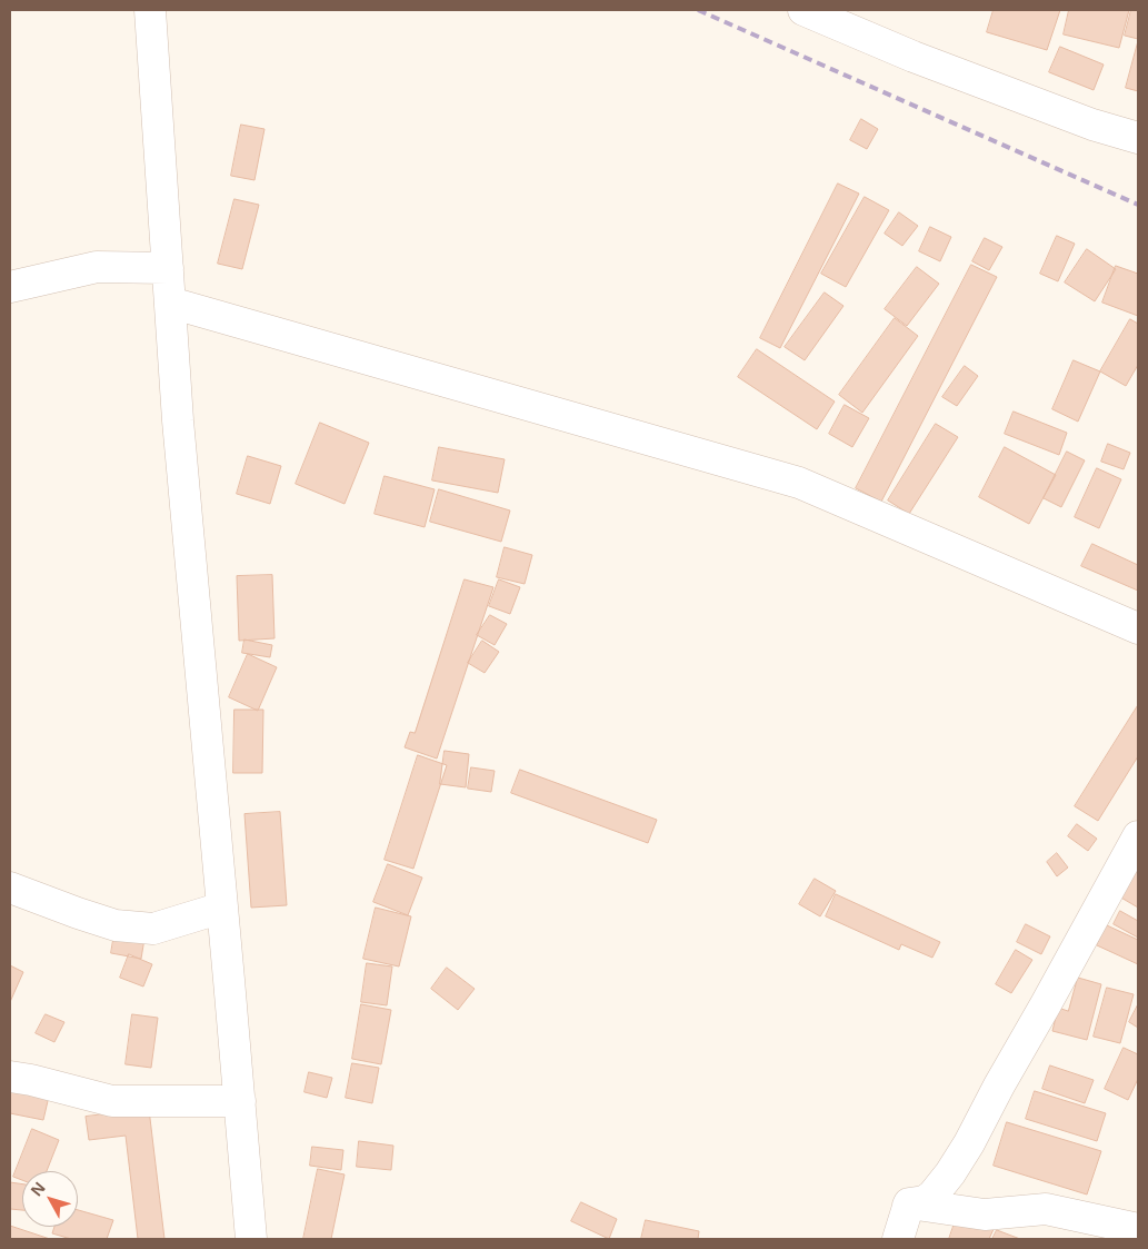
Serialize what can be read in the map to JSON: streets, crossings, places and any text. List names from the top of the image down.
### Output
{
  "north": "top left"
}
